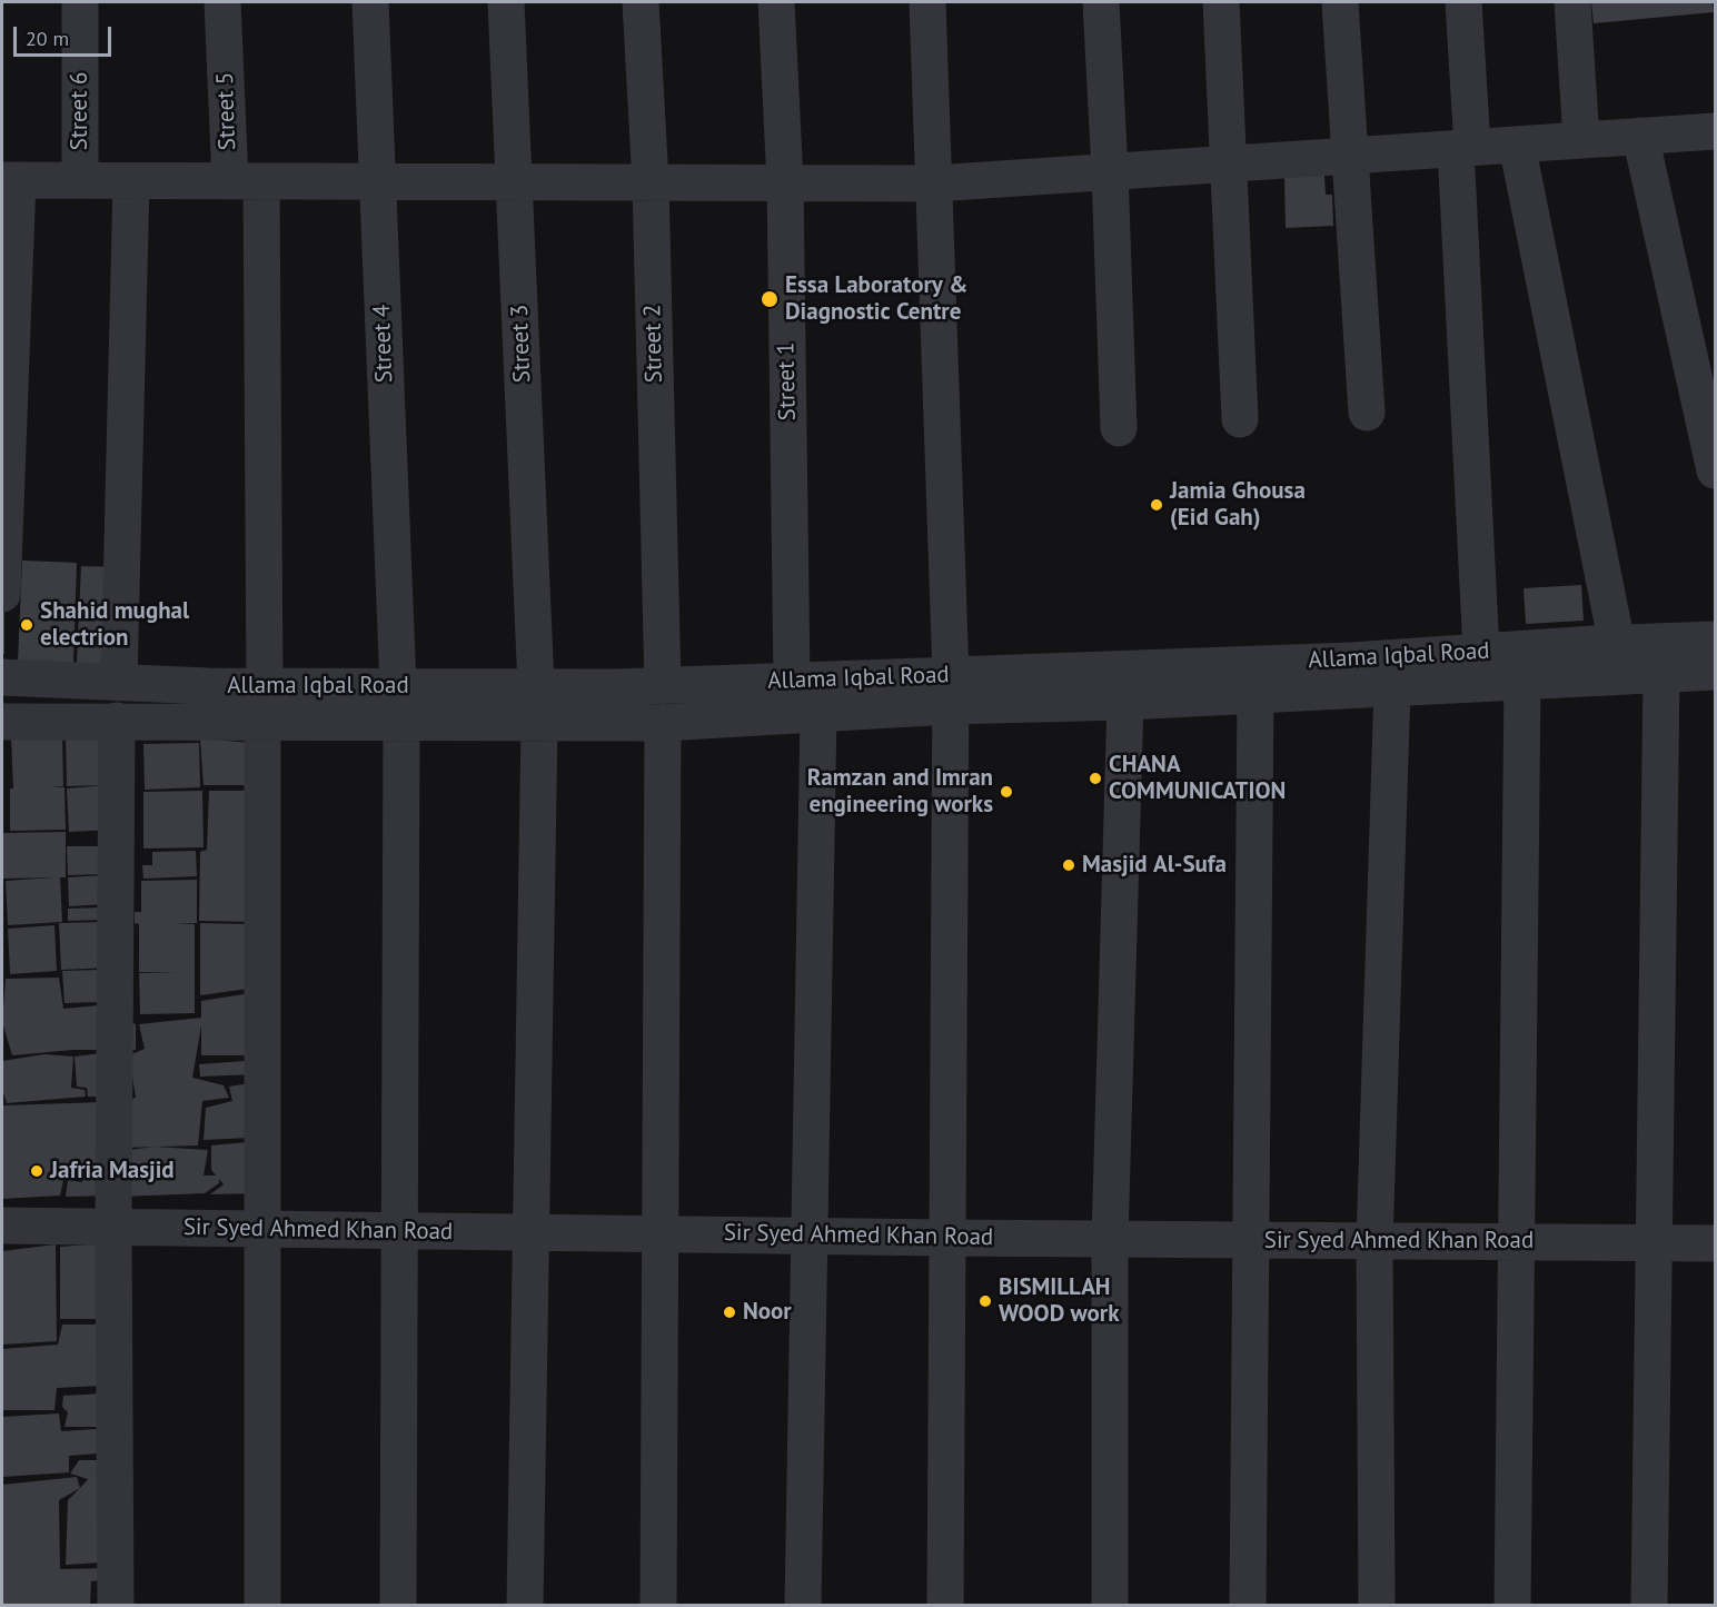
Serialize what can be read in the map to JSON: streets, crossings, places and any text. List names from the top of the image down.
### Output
{
  "streets": {
    "street": [
      "Street 6",
      "Street 5",
      "Street 4",
      "Street 3",
      "Street 2",
      "Street 1",
      "Allama Iqbal Road",
      "Sir Syed Ahmed Khan Road"
    ]
  },
  "crossings": [
    ["Street 5", "Allama Iqbal Road"],
    ["Street 4", "Allama Iqbal Road"],
    ["Street 3", "Allama Iqbal Road"],
    ["Street 2", "Allama Iqbal Road"],
    ["Street 1", "Allama Iqbal Road"]
  ],
  "places": [
    "Essa Laboratory & Diagnostic Centre",
    "Jamia Ghousa (Eid Gah)",
    "Shahid mughal electrion",
    "CHANA COMMUNICATION",
    "Ramzan and Imran engineering works",
    "Masjid Al-Sufa",
    "Jafria Masjid",
    "BISMILLAH WOOD work",
    "Noor"
  ],
  "scale_bar": "20 m"
}
